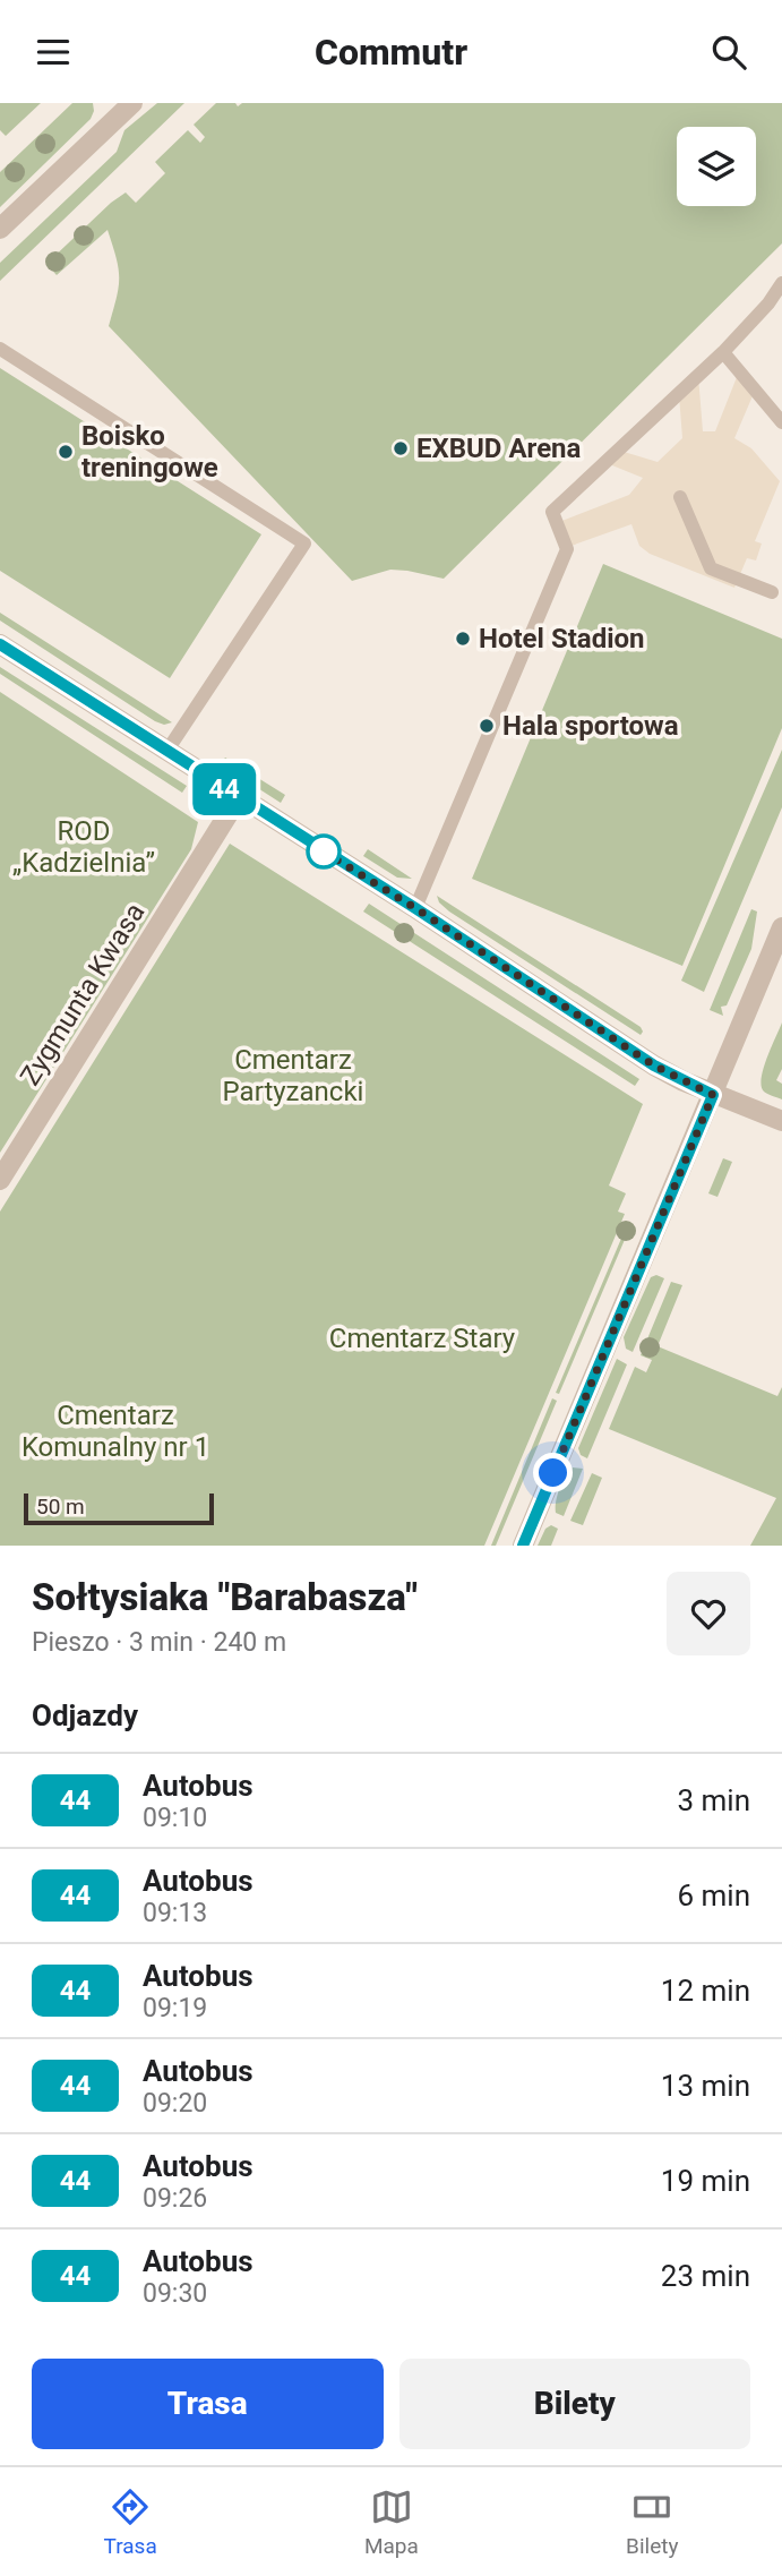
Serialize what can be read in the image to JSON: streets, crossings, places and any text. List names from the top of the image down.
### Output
{
  "streets": {
    "street": ["Zygmunta Kwasa"]
  },
  "parks": [
    "ROD „Kadzielnia”",
    "Cmentarz Partyzancki",
    "Cmentarz Stary",
    "Cmentarz Komunalny nr 1"
  ],
  "places": [
    "EXBUD Arena",
    "Boisko treningowe",
    "Hotel Stadion",
    "Hala sportowa"
  ],
  "lines": ["bus line 44"],
  "scale_bar": "50 m",
  "page": {
    "header": "Commutr",
    "on_map": "44",
    "scale": "50 m",
    "heading": [
      ["Sołtysiaka \"Barabasza\"", "Pieszo · 3 min · 240 m"],
      "Odjazdy"
    ],
    "list": [
      {
        "mark": "44",
        "name": "Autobus",
        "note": "09:10",
        "value": "3 min"
      },
      {
        "mark": "44",
        "name": "Autobus",
        "note": "09:13",
        "value": "6 min"
      },
      {
        "mark": "44",
        "name": "Autobus",
        "note": "09:19",
        "value": "12 min"
      },
      {
        "mark": "44",
        "name": "Autobus",
        "note": "09:20",
        "value": "13 min"
      },
      {
        "mark": "44",
        "name": "Autobus",
        "note": "09:26",
        "value": "19 min"
      },
      {
        "mark": "44",
        "name": "Autobus",
        "note": "09:30",
        "value": "23 min"
      }
    ],
    "buttons": ["Trasa", "Bilety"],
    "tabs": ["Trasa", "Mapa", "Bilety"]
  }
}
